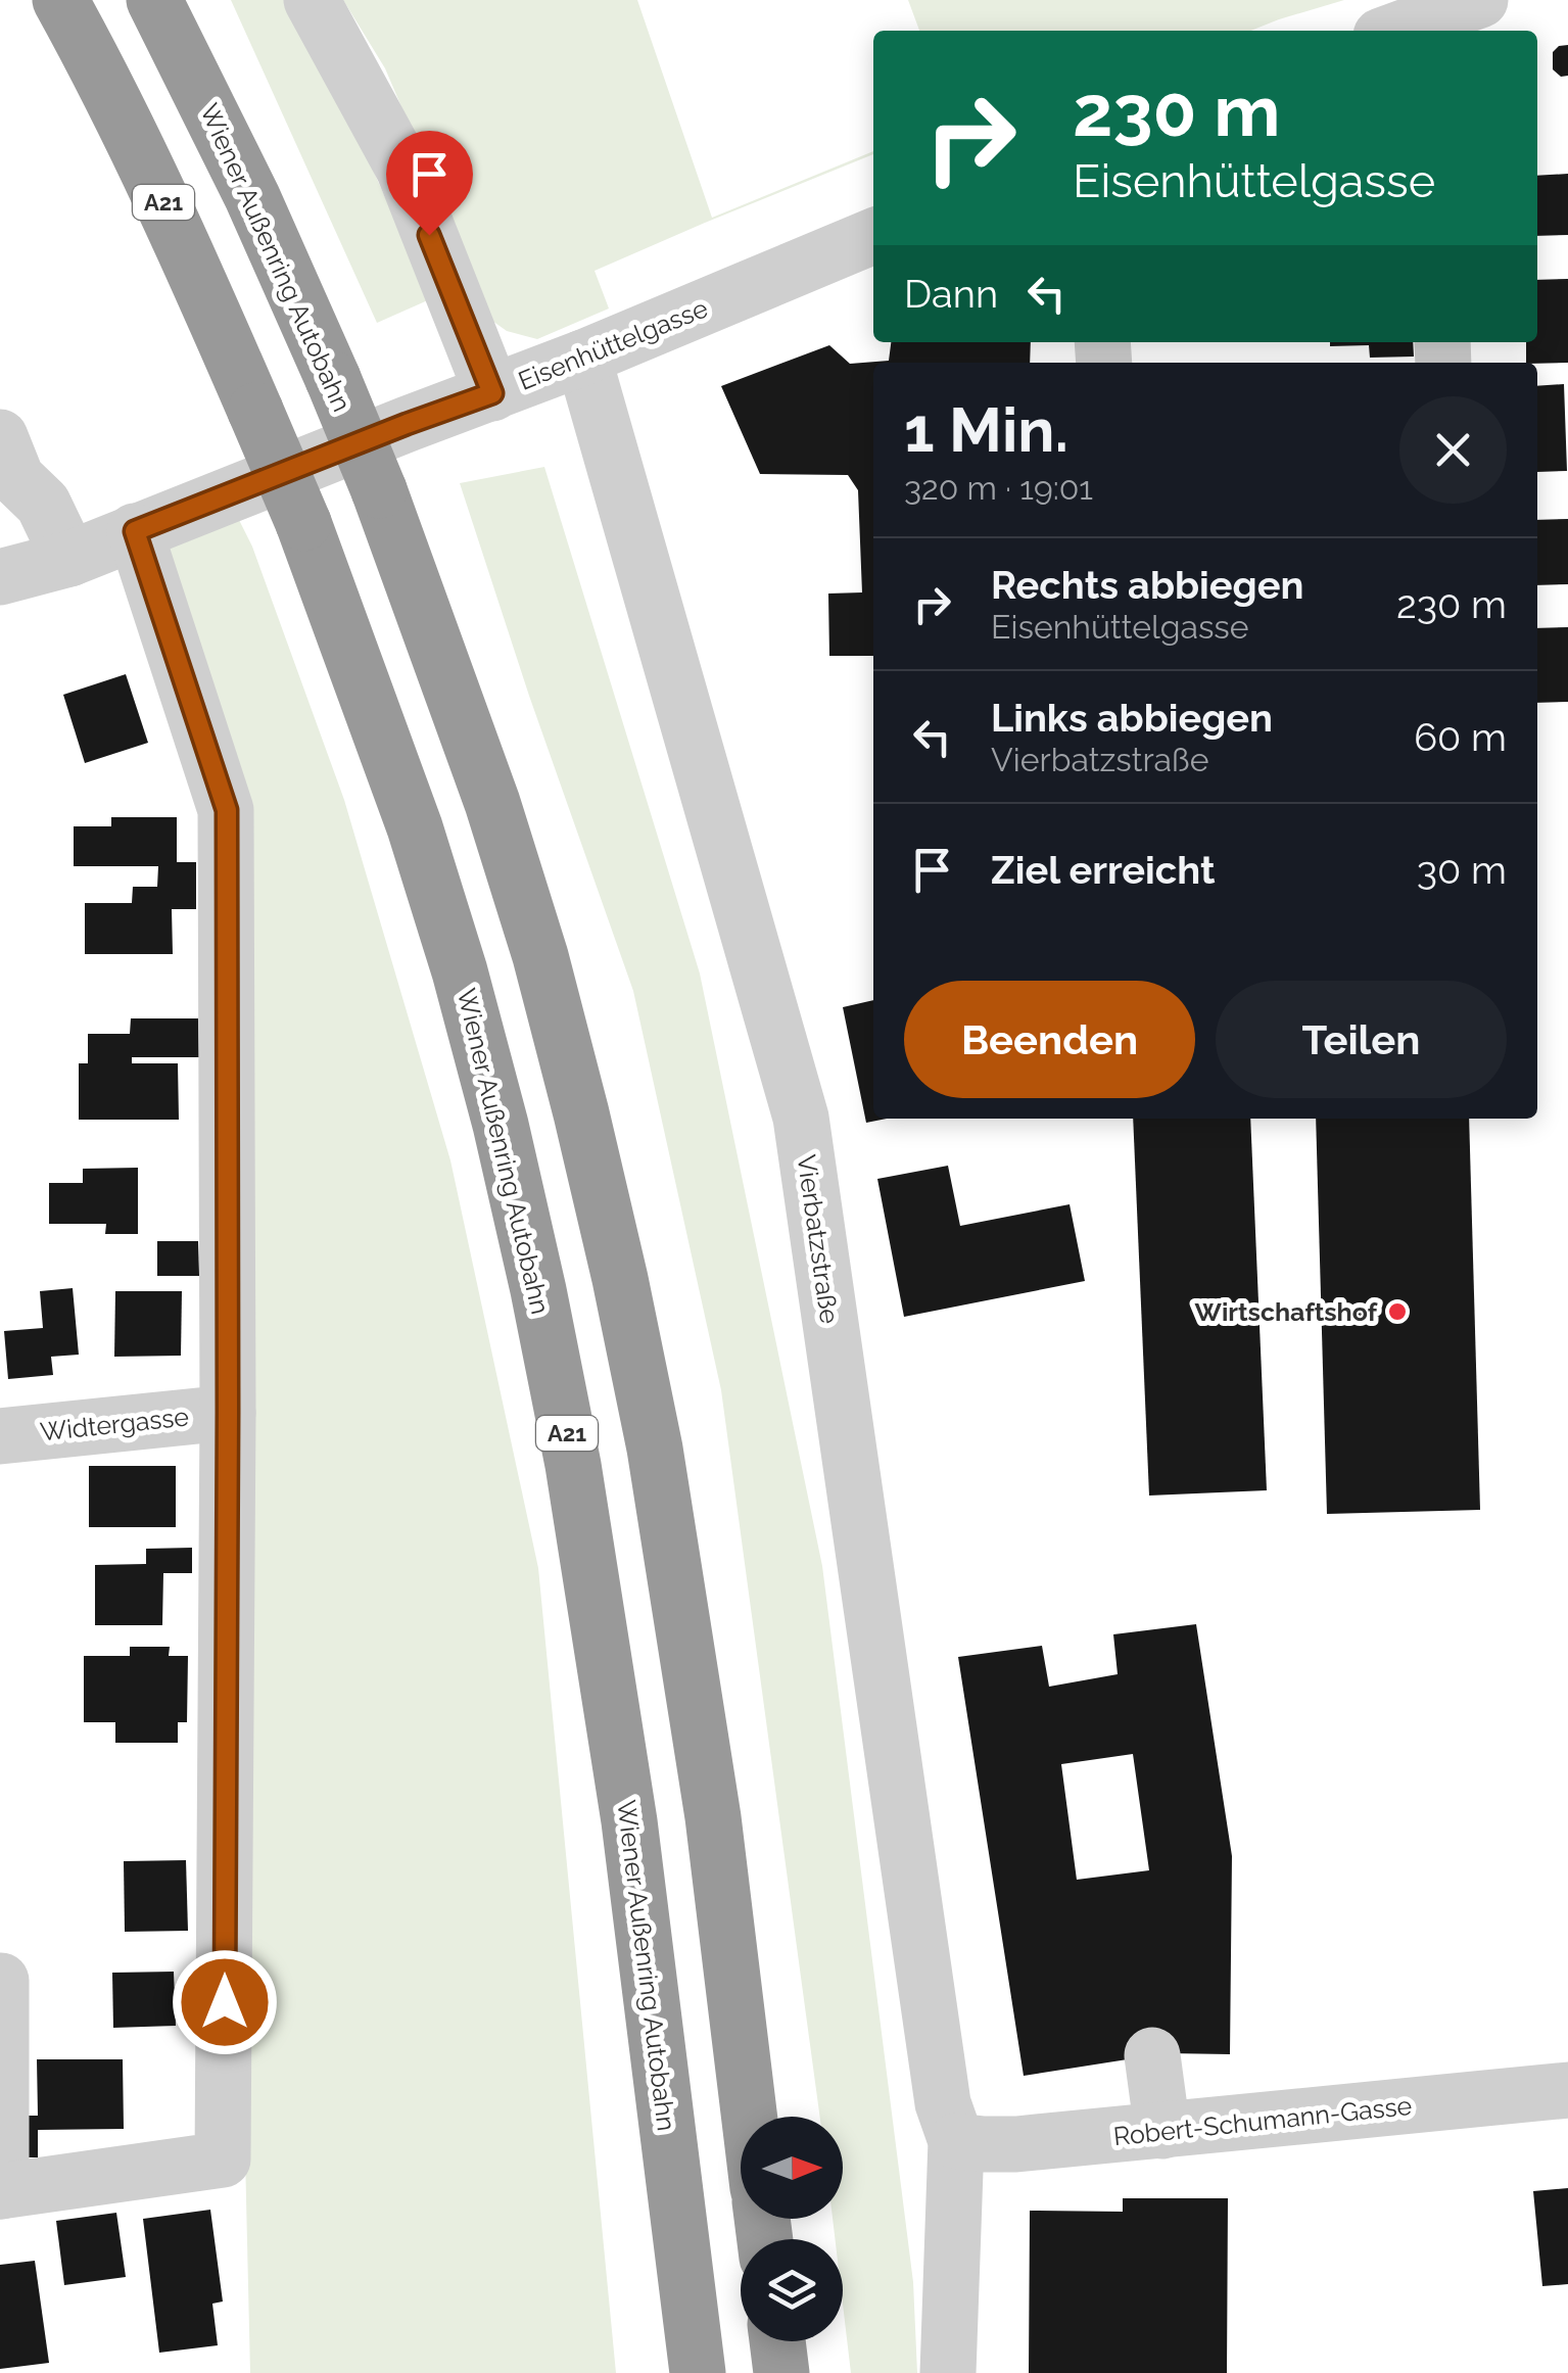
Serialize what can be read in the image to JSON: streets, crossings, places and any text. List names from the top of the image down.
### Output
{
  "streets": {
    "highway": ["A21", "Wiener Außenring Autobahn"],
    "street": [
      "Eisenhüttelgasse",
      "Vierbatzstraße",
      "Widtergasse",
      "Robert-Schumann-Gasse"
    ]
  },
  "crossings": [
    ["Eisenhüttelgasse", "Vierbatzstraße"],
    ["Vierbatzstraße", "Robert-Schumann-Gasse"]
  ],
  "places": ["Wirtschaftshof"],
  "north": "right",
  "page": {
    "turn": ["230 m", "Eisenhüttelgasse"],
    "then": "Dann",
    "heading": ["1 Min.", "320 m · 19:01"],
    "list": [
      {
        "name": "Rechts abbiegen",
        "note": "Eisenhüttelgasse",
        "value": "230 m"
      },
      {
        "name": "Links abbiegen",
        "note": "Vierbatzstraße",
        "value": "60 m"
      },
      {
        "name": "Ziel erreicht",
        "value": "30 m"
      }
    ],
    "buttons": ["Beenden", "Teilen"]
  }
}
